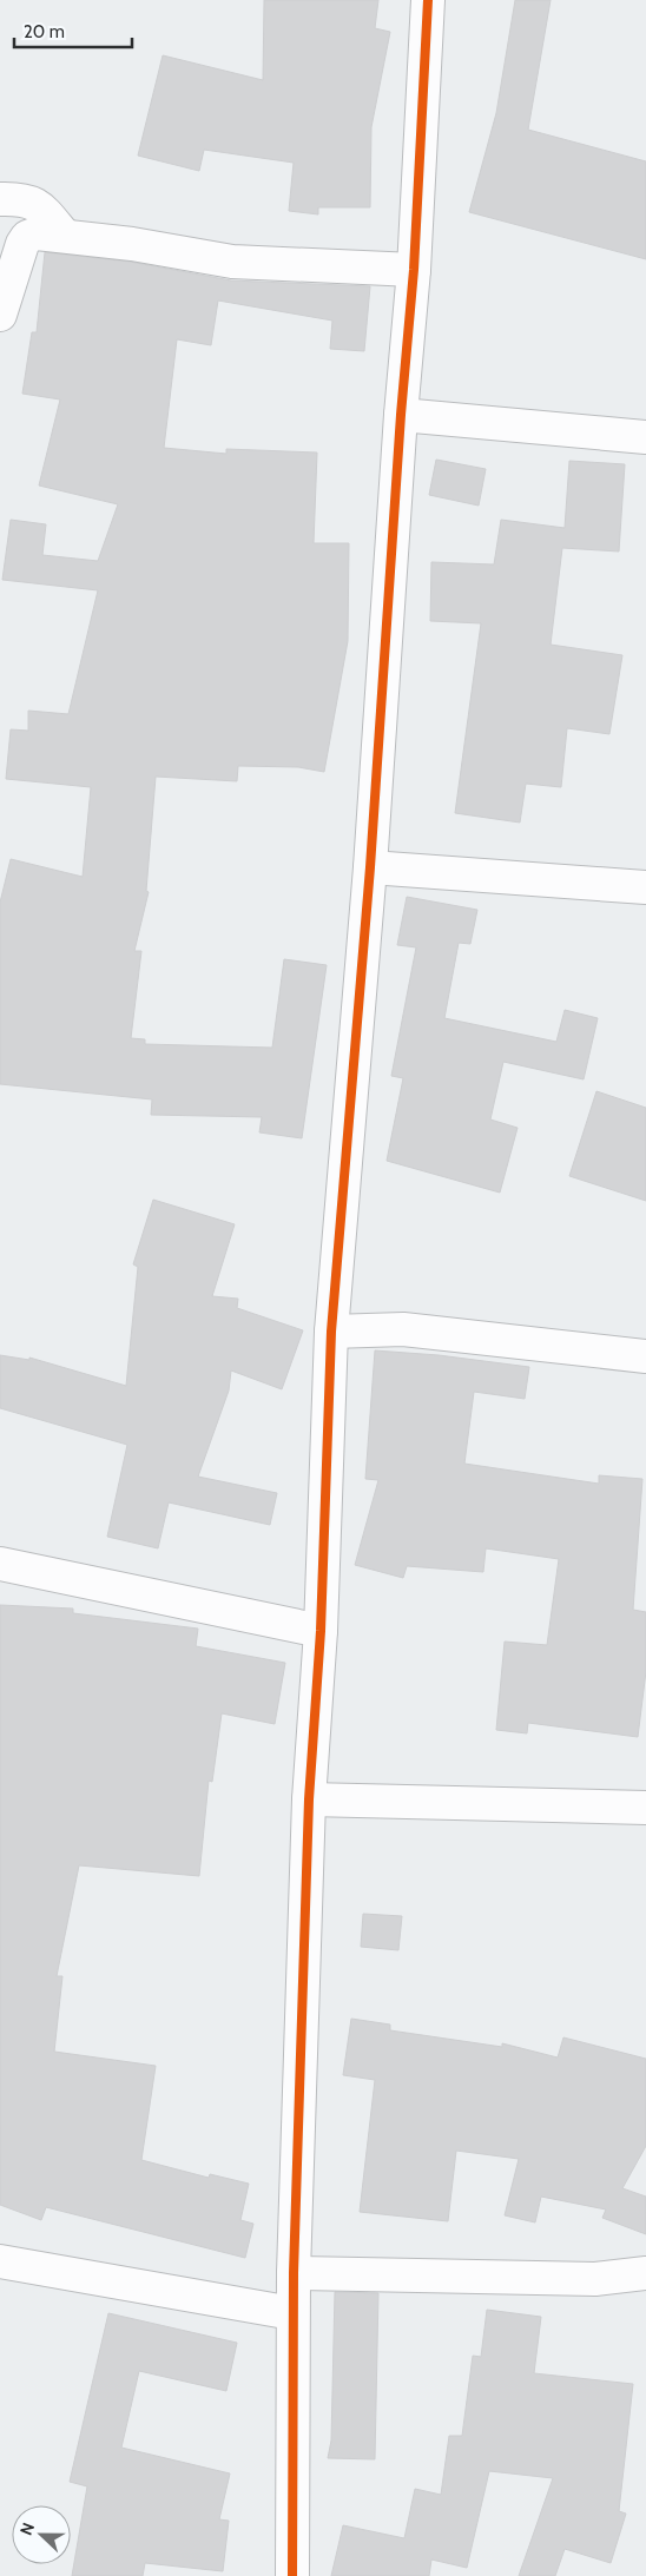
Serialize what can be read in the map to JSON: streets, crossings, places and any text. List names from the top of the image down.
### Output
{
  "scale_bar": "20 m",
  "north": "left"
}
